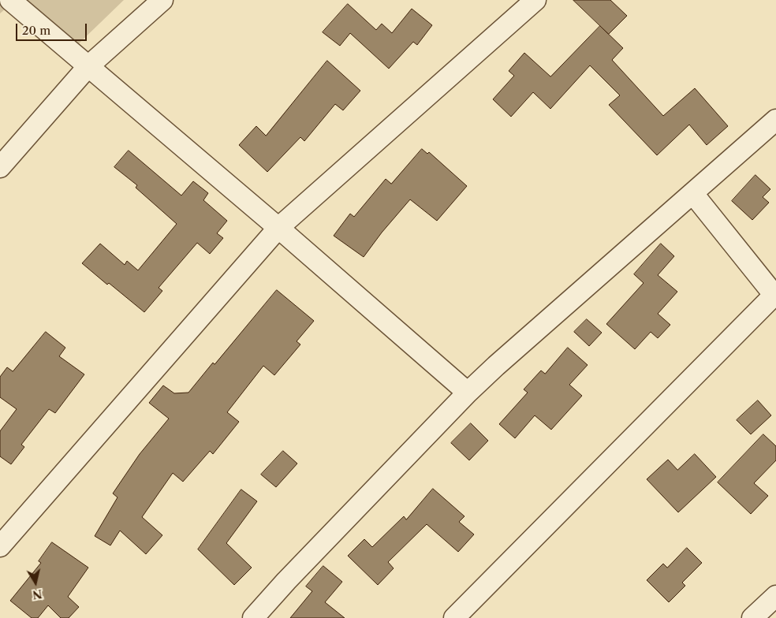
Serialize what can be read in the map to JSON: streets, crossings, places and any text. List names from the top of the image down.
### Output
{
  "scale_bar": "20 m",
  "north": "bottom"
}
